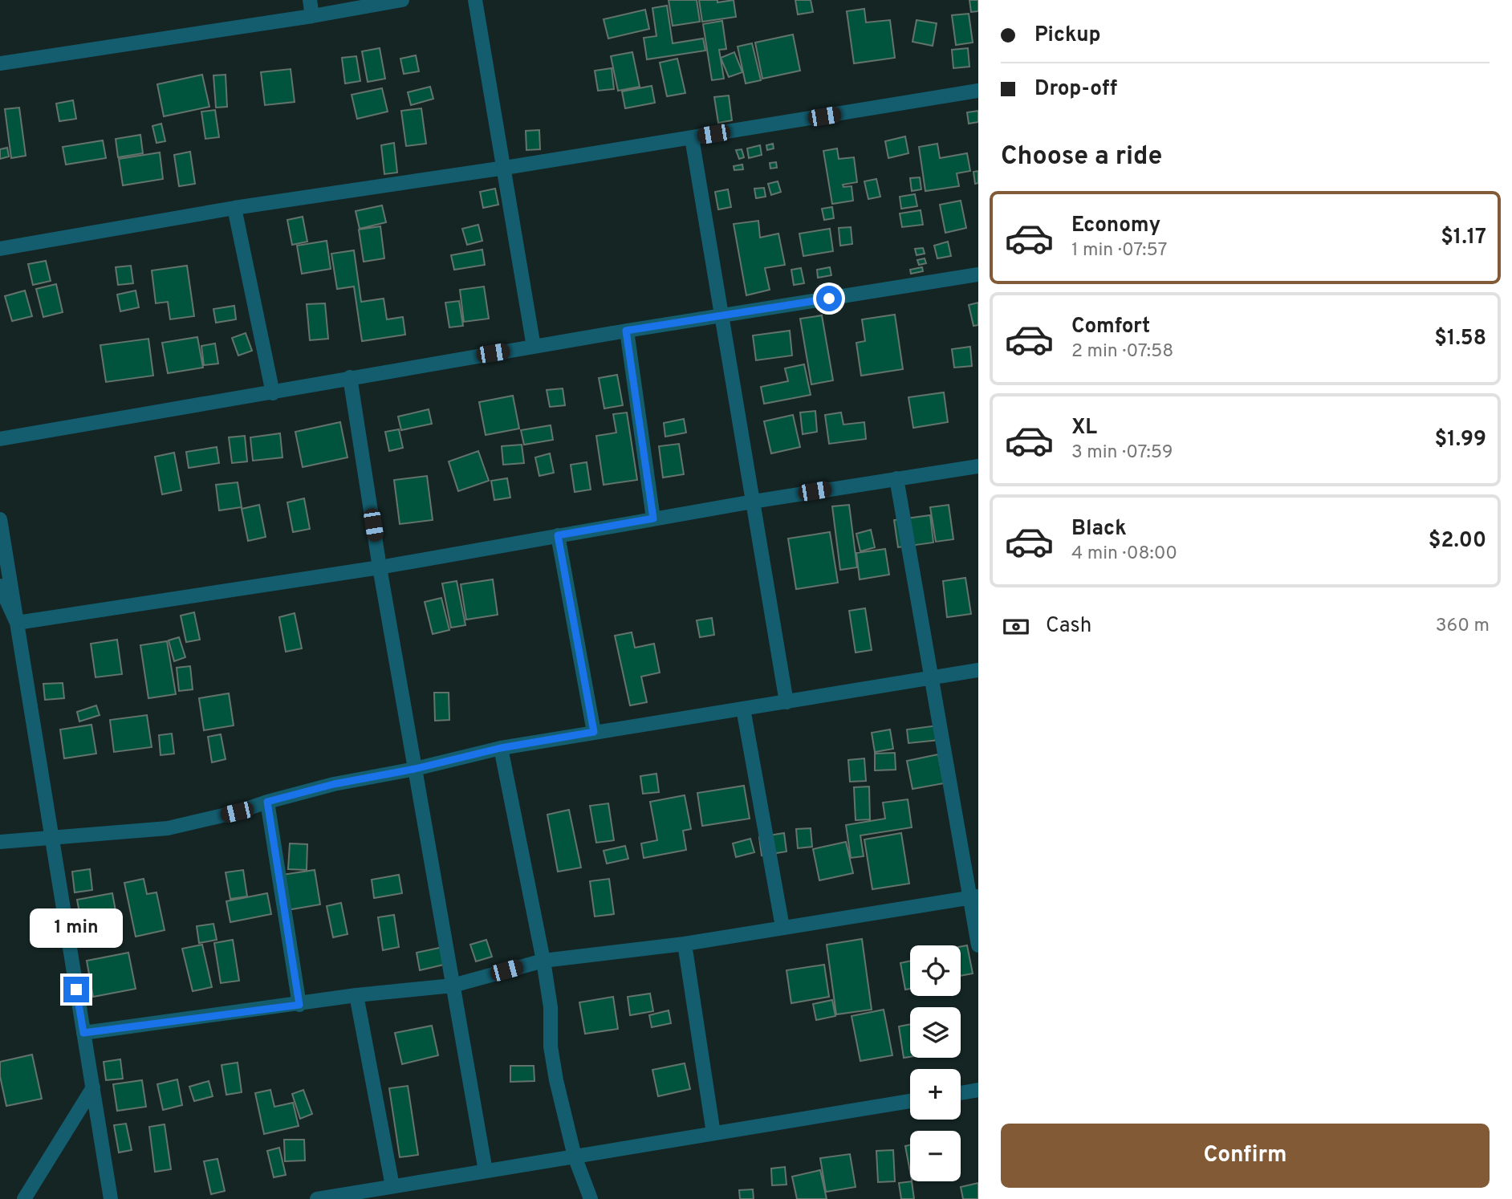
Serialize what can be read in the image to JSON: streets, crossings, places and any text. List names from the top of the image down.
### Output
{
  "page": {
    "banner": ["Pickup", "Drop-off"],
    "heading": "Choose a ride",
    "list": [
      {
        "name": "Economy",
        "note": "1 min · 07:57",
        "value": "$1.17"
      },
      {
        "name": "Comfort",
        "note": "2 min · 07:58",
        "value": "$1.58"
      },
      {
        "name": "XL",
        "note": "3 min · 07:59",
        "value": "$1.99"
      },
      {
        "name": "Black",
        "note": "4 min · 08:00",
        "value": "$2.00"
      }
    ],
    "pay": ["Cash", "360 m"],
    "bubble": "1 min",
    "map_buttons": ["+", "−"],
    "buttons": "Confirm"
  }
}
